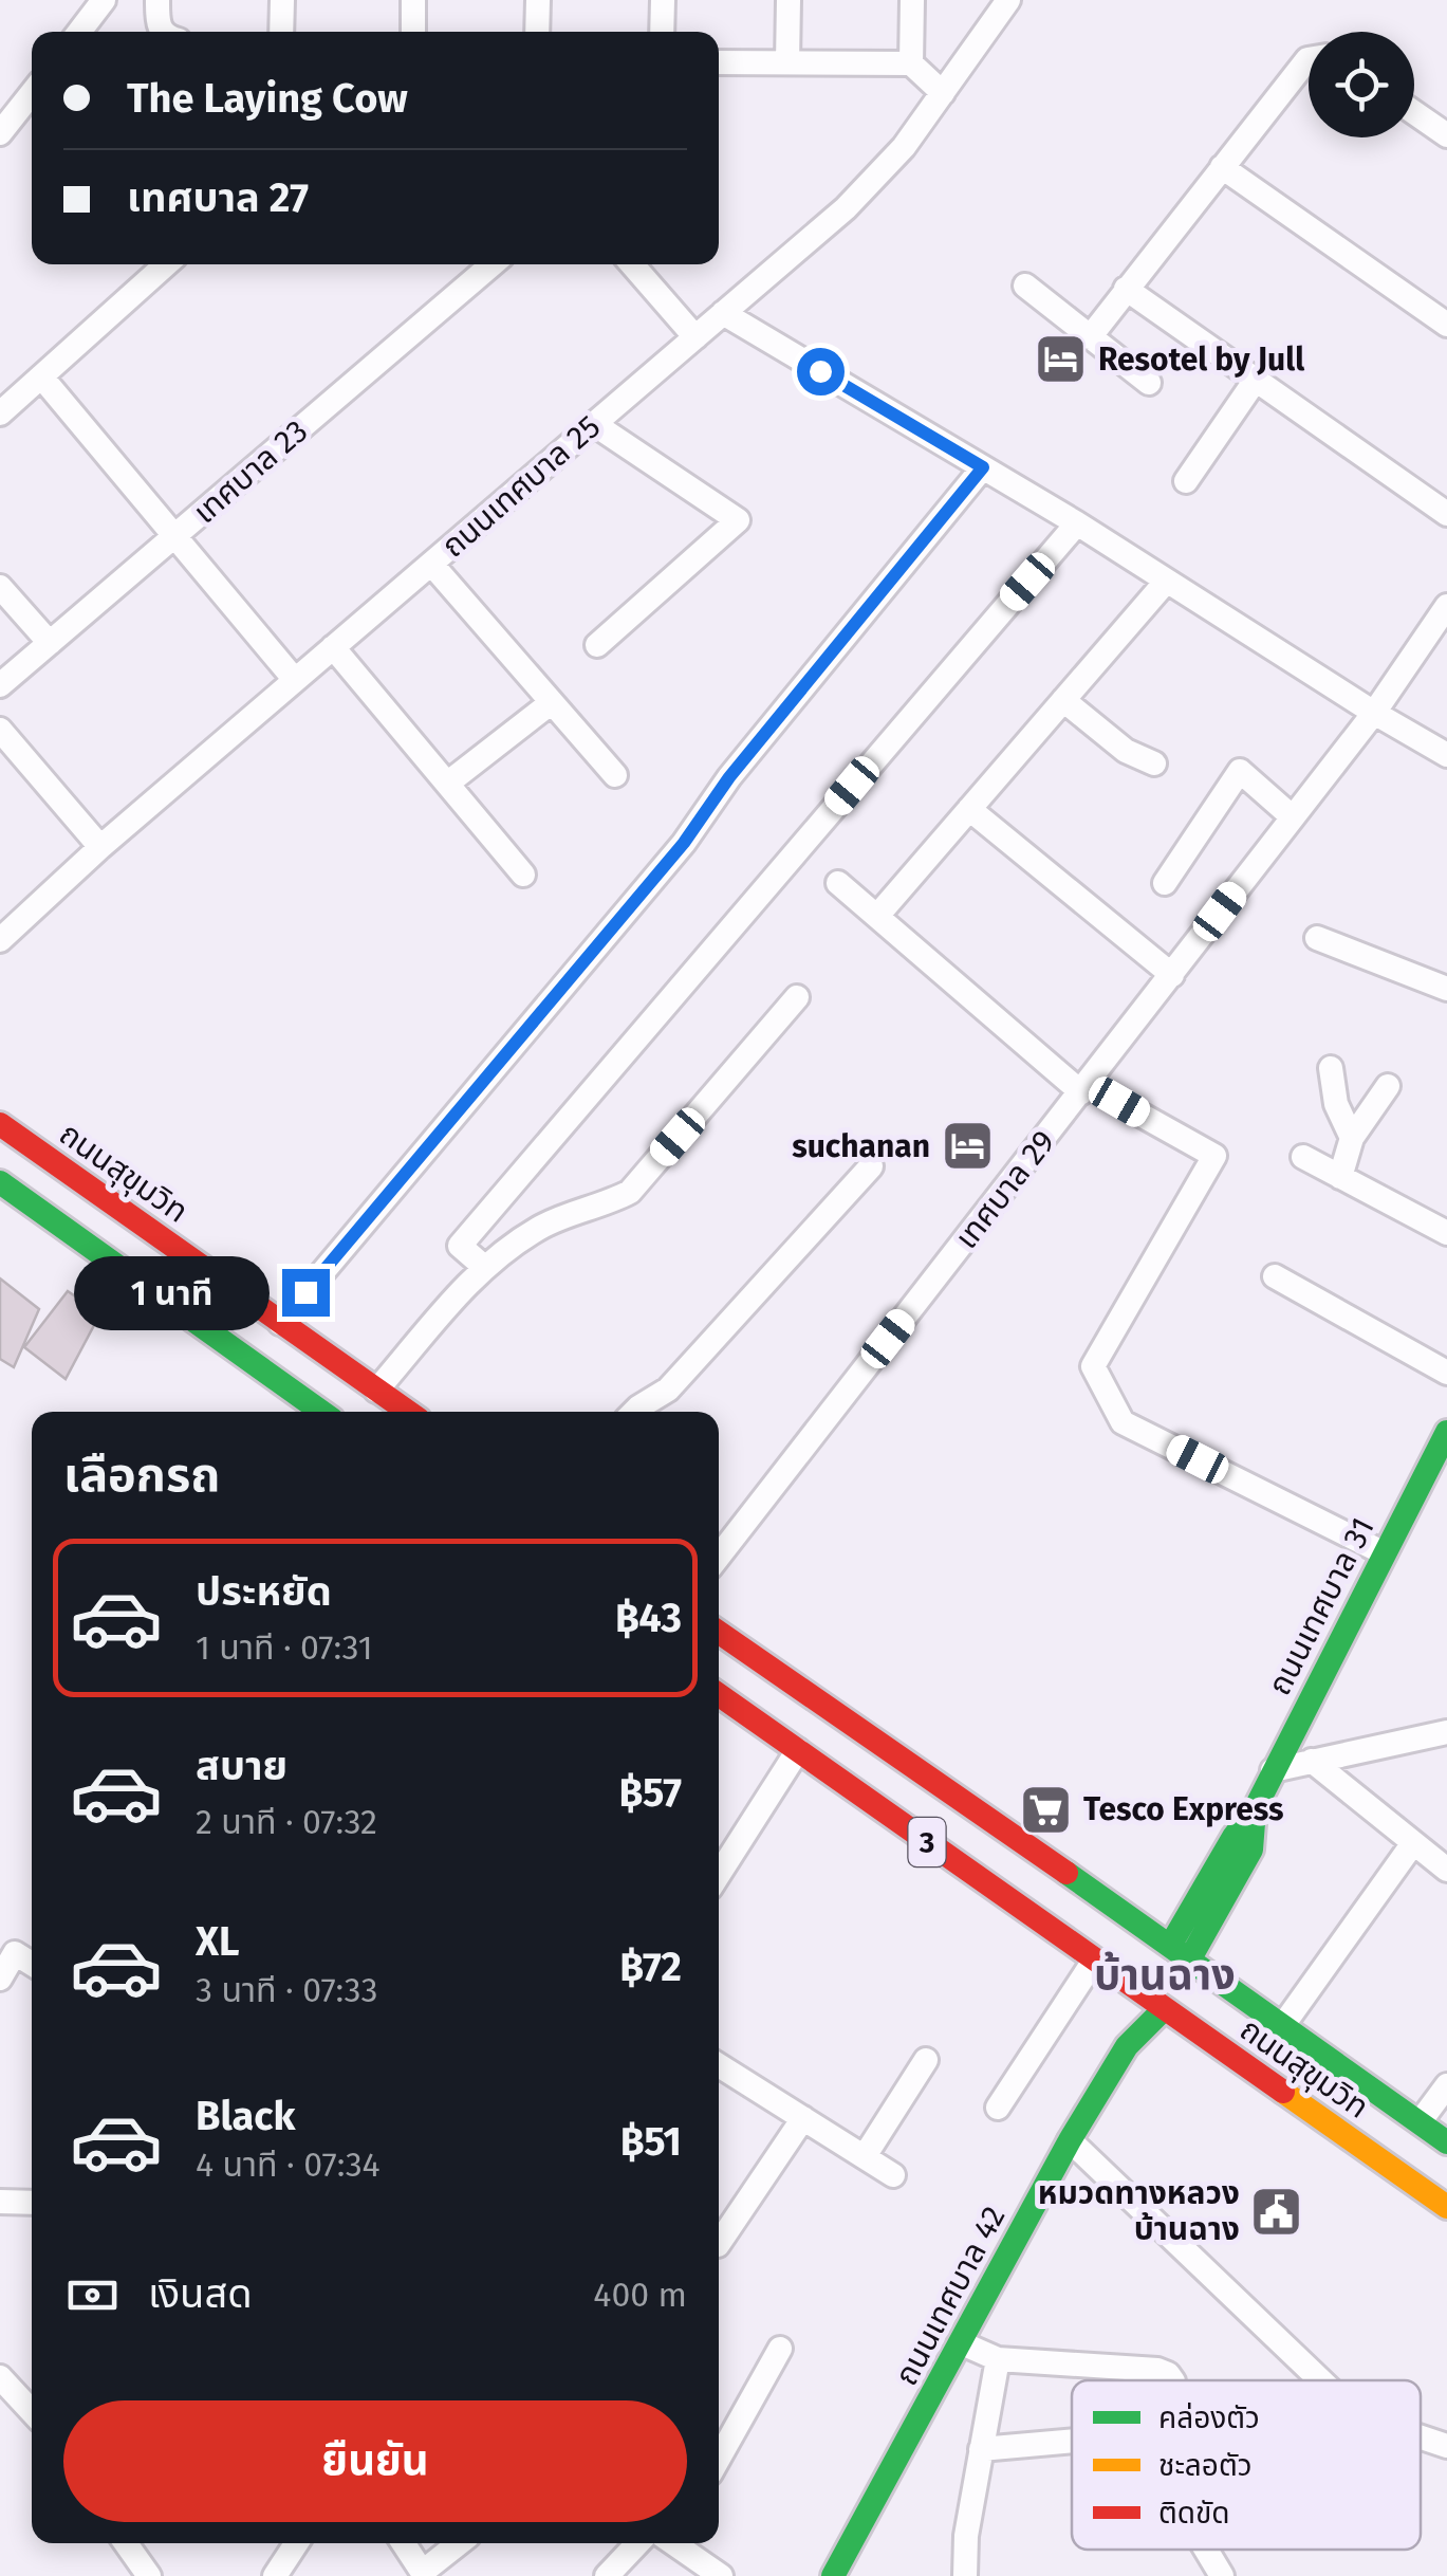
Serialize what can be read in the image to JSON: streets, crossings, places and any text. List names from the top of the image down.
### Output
{
  "streets": {
    "main road": [
      "ถนนสุขุมวิท",
      "ถนนเทศบาล 31",
      "3",
      "ถนนเทศบาล 42"
    ],
    "street": ["เทศบาล 23", "ถนนเทศบาล 25", "เทศบาล 29"]
  },
  "crossings": [
    ["ถนนสุขุมวิท", "ถนนเทศบาล 31"],
    ["ถนนสุขุมวิท", "ถนนเทศบาล 42"],
    ["ถนนเทศบาล 31", "ถนนเทศบาล 42"]
  ],
  "districts": ["บ้านฉาง"],
  "places": {
    "hotel": ["Resotel by Jull", "suchanan"],
    "supermarket": ["Tesco Express"],
    "public building": ["หมวดทางหลวง บ้านฉาง"]
  },
  "legend": ["คล่องตัว", "ชะลอตัว", "ติดขัด"],
  "page": {
    "banner": ["The Laying Cow", "เทศบาล 27"],
    "bubble": "1 นาที",
    "heading": "เลือกรถ",
    "list": [
      {
        "name": "ประหยัด",
        "note": "1 นาที · 07:31",
        "value": "฿43"
      },
      {
        "name": "สบาย",
        "note": "2 นาที · 07:32",
        "value": "฿57"
      },
      {
        "name": "XL",
        "note": "3 นาที · 07:33",
        "value": "฿72"
      },
      {
        "name": "Black",
        "note": "4 นาที · 07:34",
        "value": "฿51"
      }
    ],
    "pay": ["เงินสด", "400 m"],
    "buttons": "ยืนยัน"
  }
}
